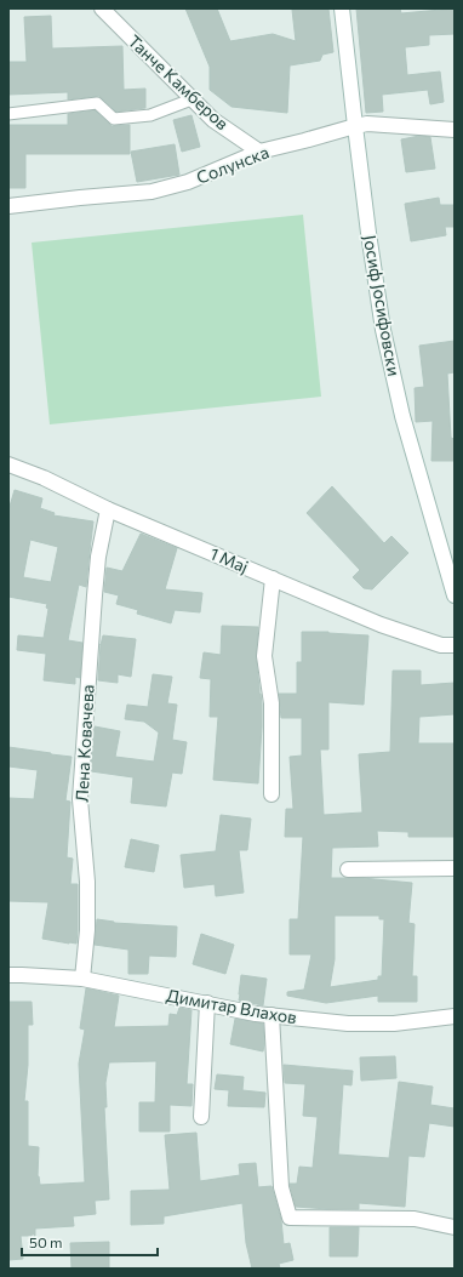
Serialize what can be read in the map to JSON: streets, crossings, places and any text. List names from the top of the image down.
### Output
{
  "streets": {
    "street": [
      "Танче Камберов",
      "Солунска",
      "Јосиф Јосифовски",
      "1 Мај",
      "Лена Ковачева",
      "Димитар Влахов"
    ]
  },
  "crossings": [
    ["Танче Камберов", "Солунска"],
    ["Солунска", "Јосиф Јосифовски"],
    ["1 Мај", "Лена Ковачева"],
    ["Лена Ковачева", "Димитар Влахов"]
  ],
  "scale_bar": "50 m"
}
